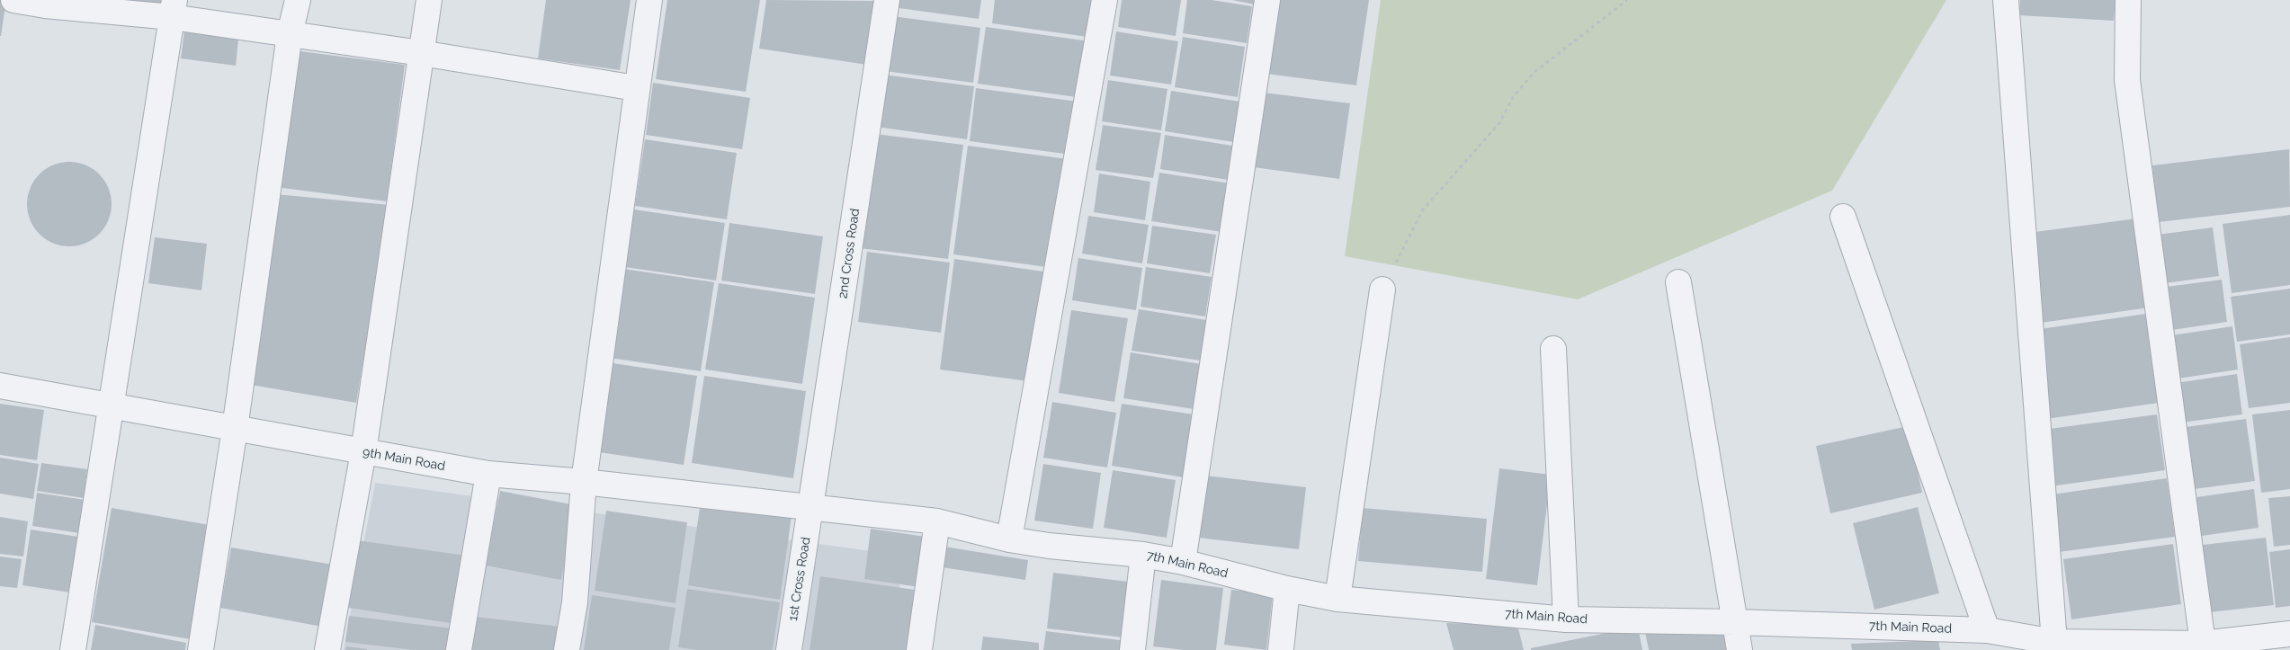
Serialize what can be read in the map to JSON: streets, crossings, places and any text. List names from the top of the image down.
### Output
{
  "streets": {
    "street": [
      "2nd Cross Road",
      "9th Main Road",
      "7th Main Road",
      "1st Cross Road"
    ]
  },
  "crossings": [
    ["2nd Cross Road", "9th Main Road"],
    ["2nd Cross Road", "7th Main Road"],
    ["2nd Cross Road", "1st Cross Road"],
    ["9th Main Road", "7th Main Road"],
    ["9th Main Road", "1st Cross Road"],
    ["7th Main Road", "1st Cross Road"]
  ]
}
